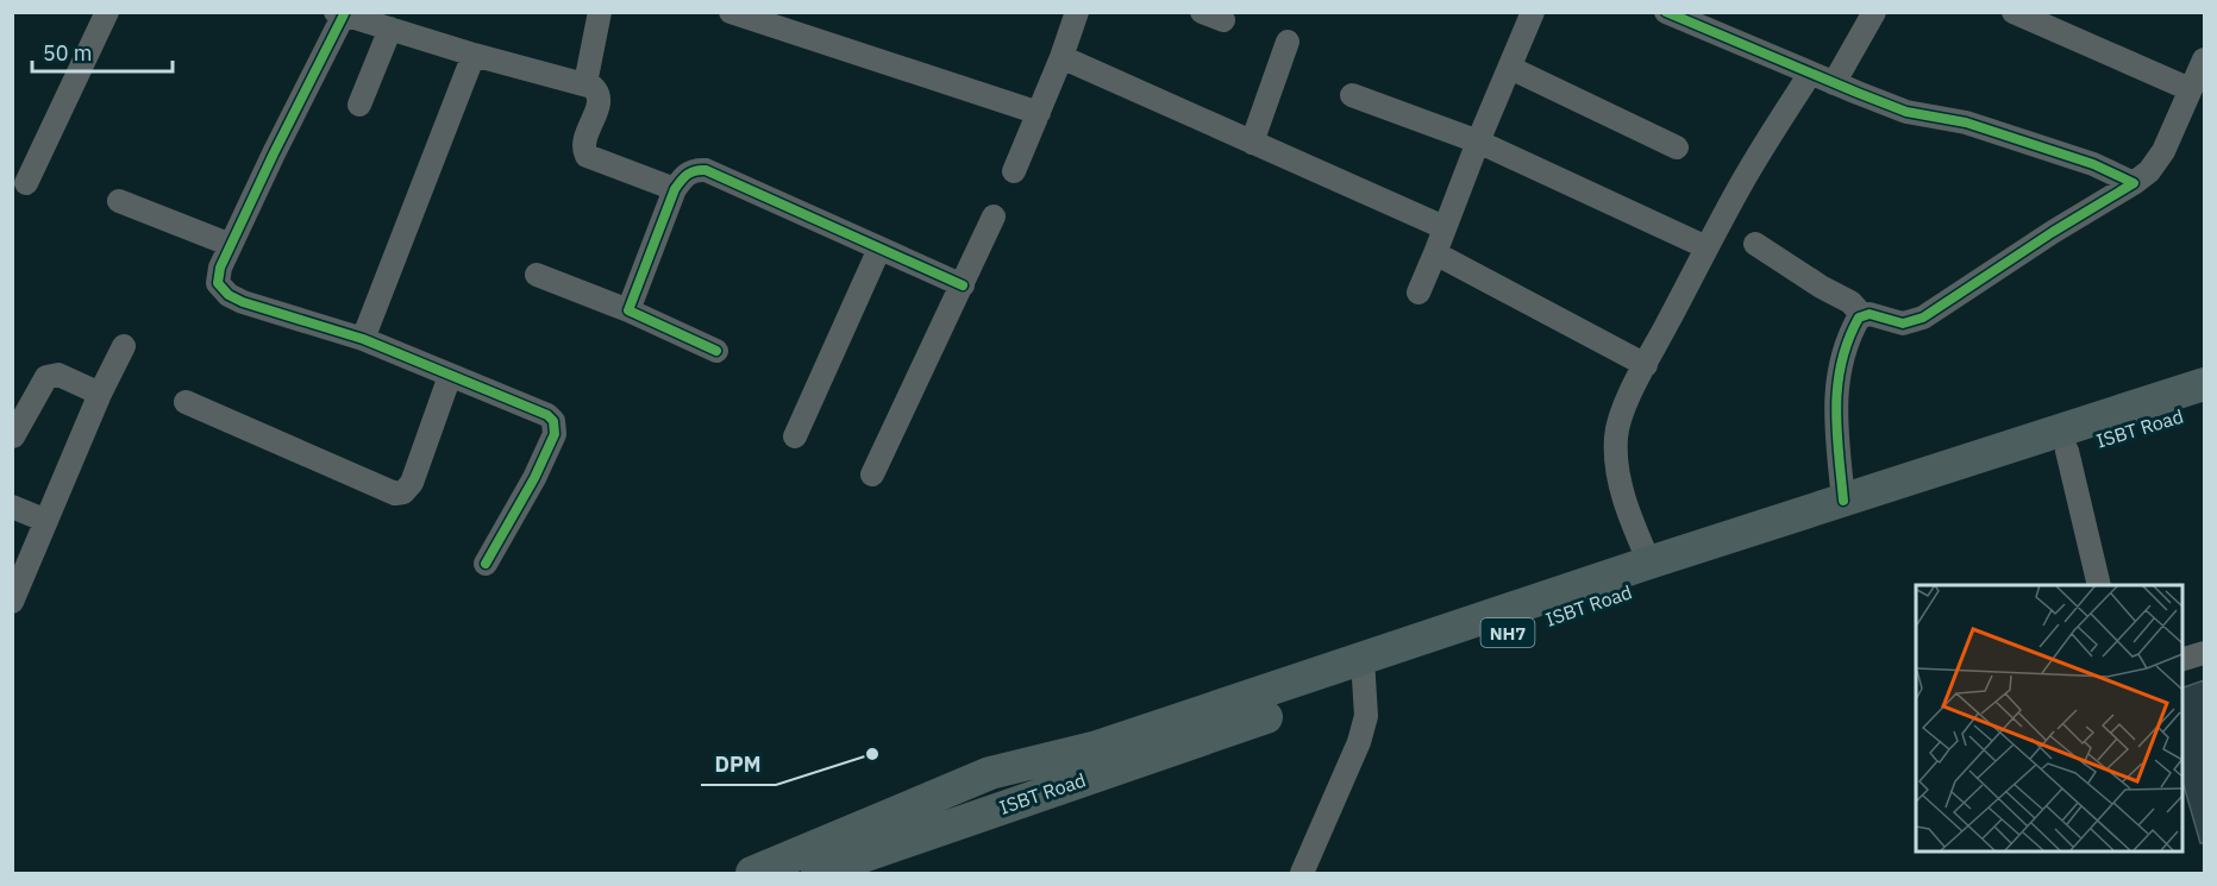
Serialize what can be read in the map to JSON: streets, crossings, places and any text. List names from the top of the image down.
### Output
{
  "streets": {
    "highway": ["ISBT Road", "NH7"]
  },
  "crossings": [
    ["ISBT Road", "NH7"]
  ],
  "places": ["DPM"],
  "scale_bar": "50 m"
}
